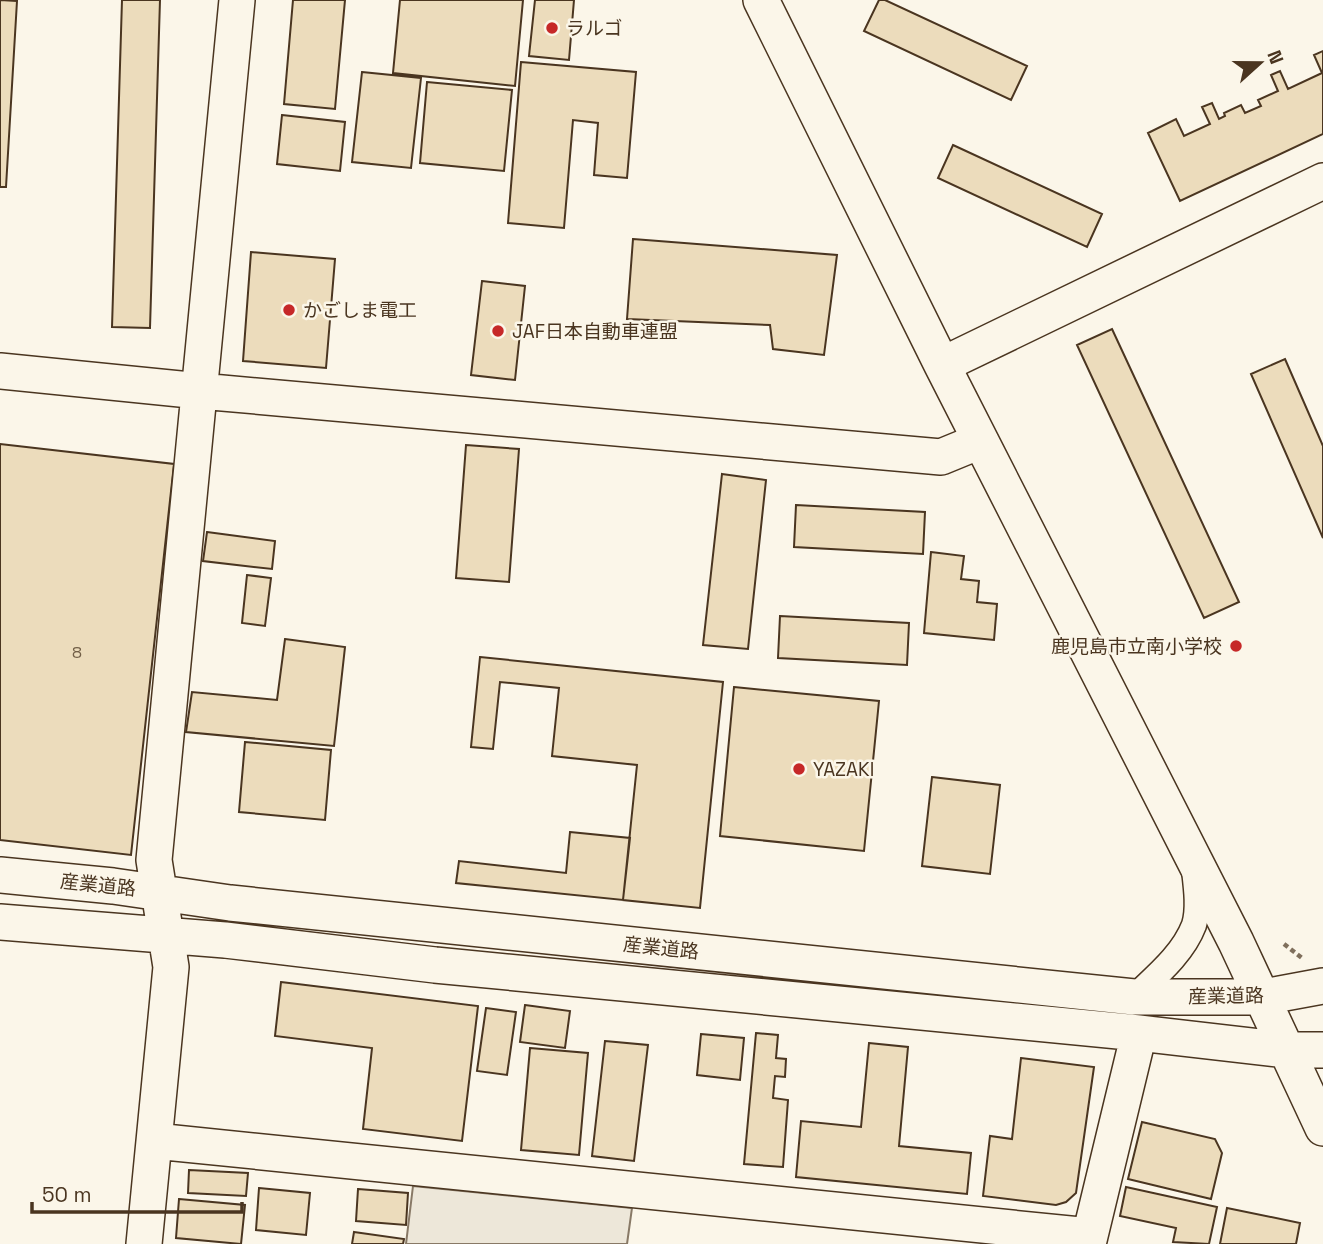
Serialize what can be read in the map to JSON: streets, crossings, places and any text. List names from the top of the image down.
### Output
{
  "streets": {
    "street": ["産業道路"]
  },
  "places": [
    "ラルゴ",
    "かごしま電工",
    "JAF日本自動車連盟",
    "鹿児島市立南小学校",
    "YAZAKI"
  ],
  "house_numbers": ["8"],
  "scale_bar": "50 m",
  "north": "right"
}
